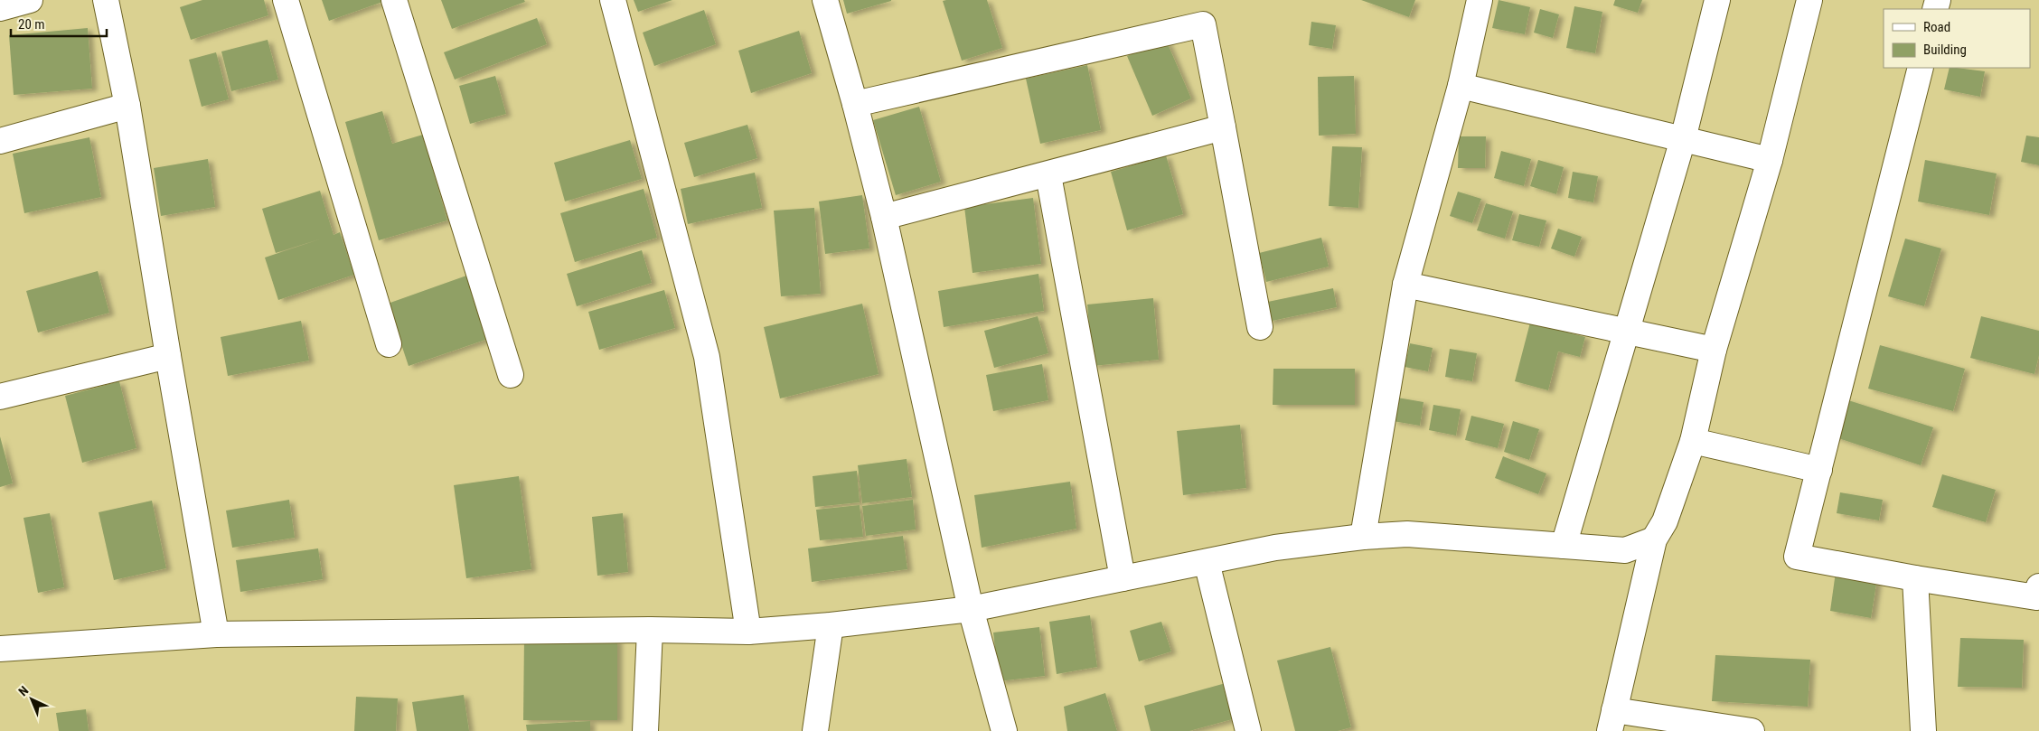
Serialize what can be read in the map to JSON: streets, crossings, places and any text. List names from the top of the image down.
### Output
{
  "legend": ["Road", "Building"],
  "scale_bar": "20 m",
  "north": "top left"
}
